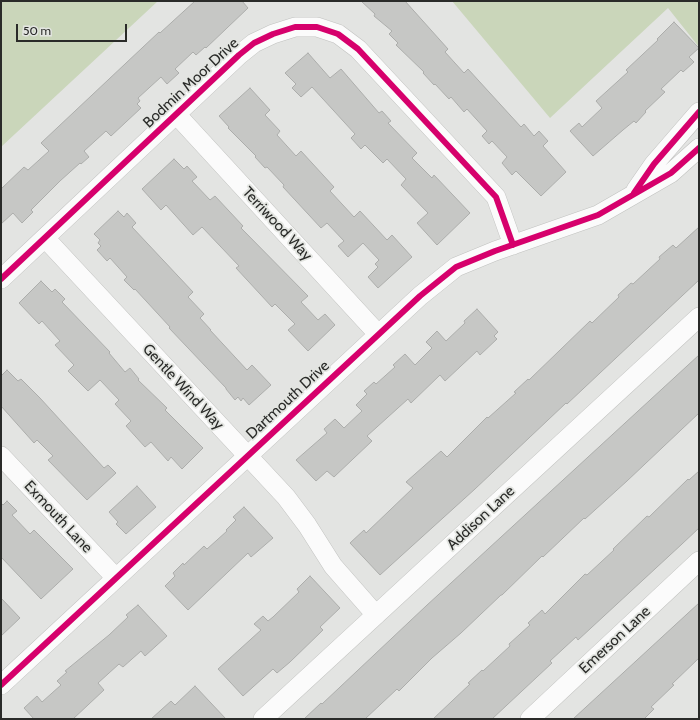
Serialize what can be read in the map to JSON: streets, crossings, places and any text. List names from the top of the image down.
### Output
{
  "streets": {
    "street": [
      "Bodmin Moor Drive",
      "Terriwood Way",
      "Gentle Wind Way",
      "Dartmouth Drive",
      "Exmouth Lane",
      "Addison Lane",
      "Emerson Lane"
    ]
  },
  "crossings": [
    ["Bodmin Moor Drive", "Terriwood Way"],
    ["Bodmin Moor Drive", "Gentle Wind Way"],
    ["Bodmin Moor Drive", "Dartmouth Drive"],
    ["Terriwood Way", "Dartmouth Drive"],
    ["Gentle Wind Way", "Dartmouth Drive"],
    ["Gentle Wind Way", "Addison Lane"],
    ["Dartmouth Drive", "Exmouth Lane"]
  ],
  "scale_bar": "50 m"
}
